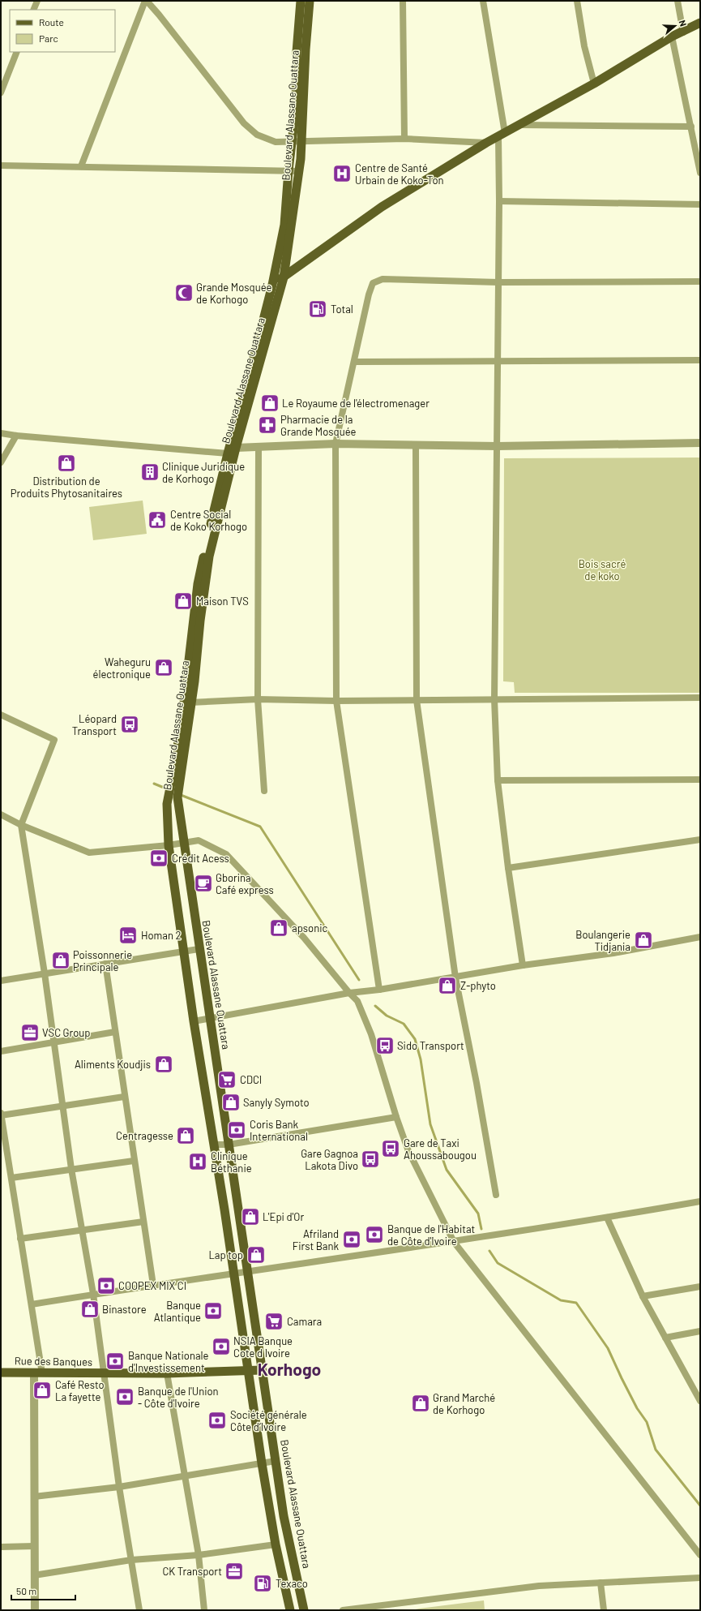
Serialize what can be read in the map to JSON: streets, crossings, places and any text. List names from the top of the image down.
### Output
{
  "streets": {
    "main road": ["Boulevard Alassane Ouattara", "Rue des Banques"]
  },
  "crossings": [
    ["Boulevard Alassane Ouattara", "Rue des Banques"]
  ],
  "districts": ["Korhogo"],
  "parks": ["Bois sacré de koko"],
  "places": {
    "hospital": ["Centre de Santé Urbain de Koko-Ton", "Clinique Béthanie"],
    "mosque": ["Grande Mosquée de Korhogo"],
    "fuel station": ["Total", "Texaco"],
    "shop": [
      "Le Royaume de l'électromenager",
      "Distribution de Produits Phytosanitaires",
      "Maison TVS",
      "Waheguru électronique",
      "apsonic",
      "Boulangerie Tidjania",
      "Poissonnerie Principale",
      "Z-phyto",
      "Aliments Koudjis",
      "Sanyly Symoto",
      "Centragesse",
      "L'Epi d'Or",
      "Lap top",
      "Binastore",
      "Café Resto La fayette",
      "Grand Marché de Korhogo"
    ],
    "pharmacy": ["Pharmacie de la Grande Mosquée"],
    "building": ["Clinique Juridique de Korhogo"],
    "public building": ["Centre Social de Koko Korhogo"],
    "bus stop": [
      "Léopard Transport",
      "Sido Transport",
      "Gare de Taxi Ahoussabougou",
      "Gare Gagnoa Lakota Divo"
    ],
    "bank": [
      "Crédit Acess",
      "Coris Bank International",
      "Banque de l'Habitat de Côte d'Ivoire",
      "Afriland First Bank",
      "COOPEX MIX CI",
      "Banque Atlantique",
      "NSIA Banque Cote d Ivoire",
      "Banque Nationale d'Investissement",
      "Banque de l'Union - Côte d'Ivoire",
      "Société générale Côte d’Ivoire"
    ],
    "cafe": ["Gborina Café express"],
    "hotel": ["Homan 2"],
    "office": ["VSC Group", "CK Transport"],
    "supermarket": ["CDCI", "Camara"]
  },
  "legend": ["Route", "Parc"],
  "scale_bar": "50 m",
  "north": "right"
}
